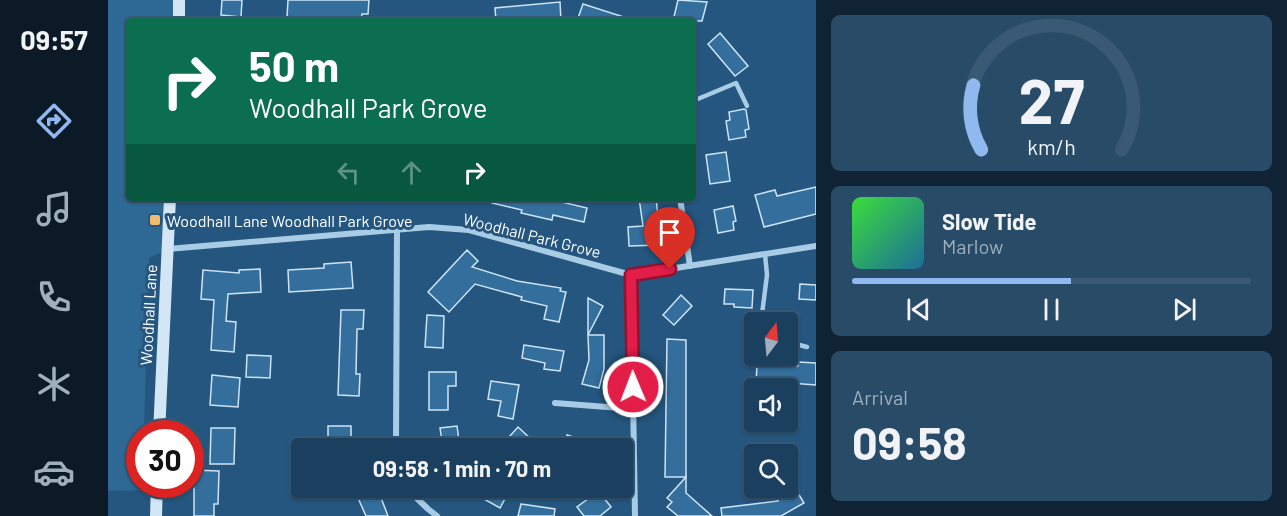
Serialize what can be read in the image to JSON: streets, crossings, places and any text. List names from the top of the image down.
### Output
{
  "streets": {
    "street": ["Woodhall Park Grove", "Woodhall Lane"]
  },
  "crossings": [
    ["Woodhall Park Grove", "Woodhall Lane"]
  ],
  "places": {
    "transit": ["Woodhall Lane Woodhall Park Grove"]
  },
  "north": "top",
  "page": {
    "tabs": "09:57",
    "turn": ["50 m", "Woodhall Park Grove"],
    "song": ["Slow Tide", "Marlow"],
    "tile": ["Arrival", "09:58"],
    "limit": "30",
    "trip": "09:58 · 1 min · 70 m",
    "gauge": ["27", "km/h"]
  }
}
